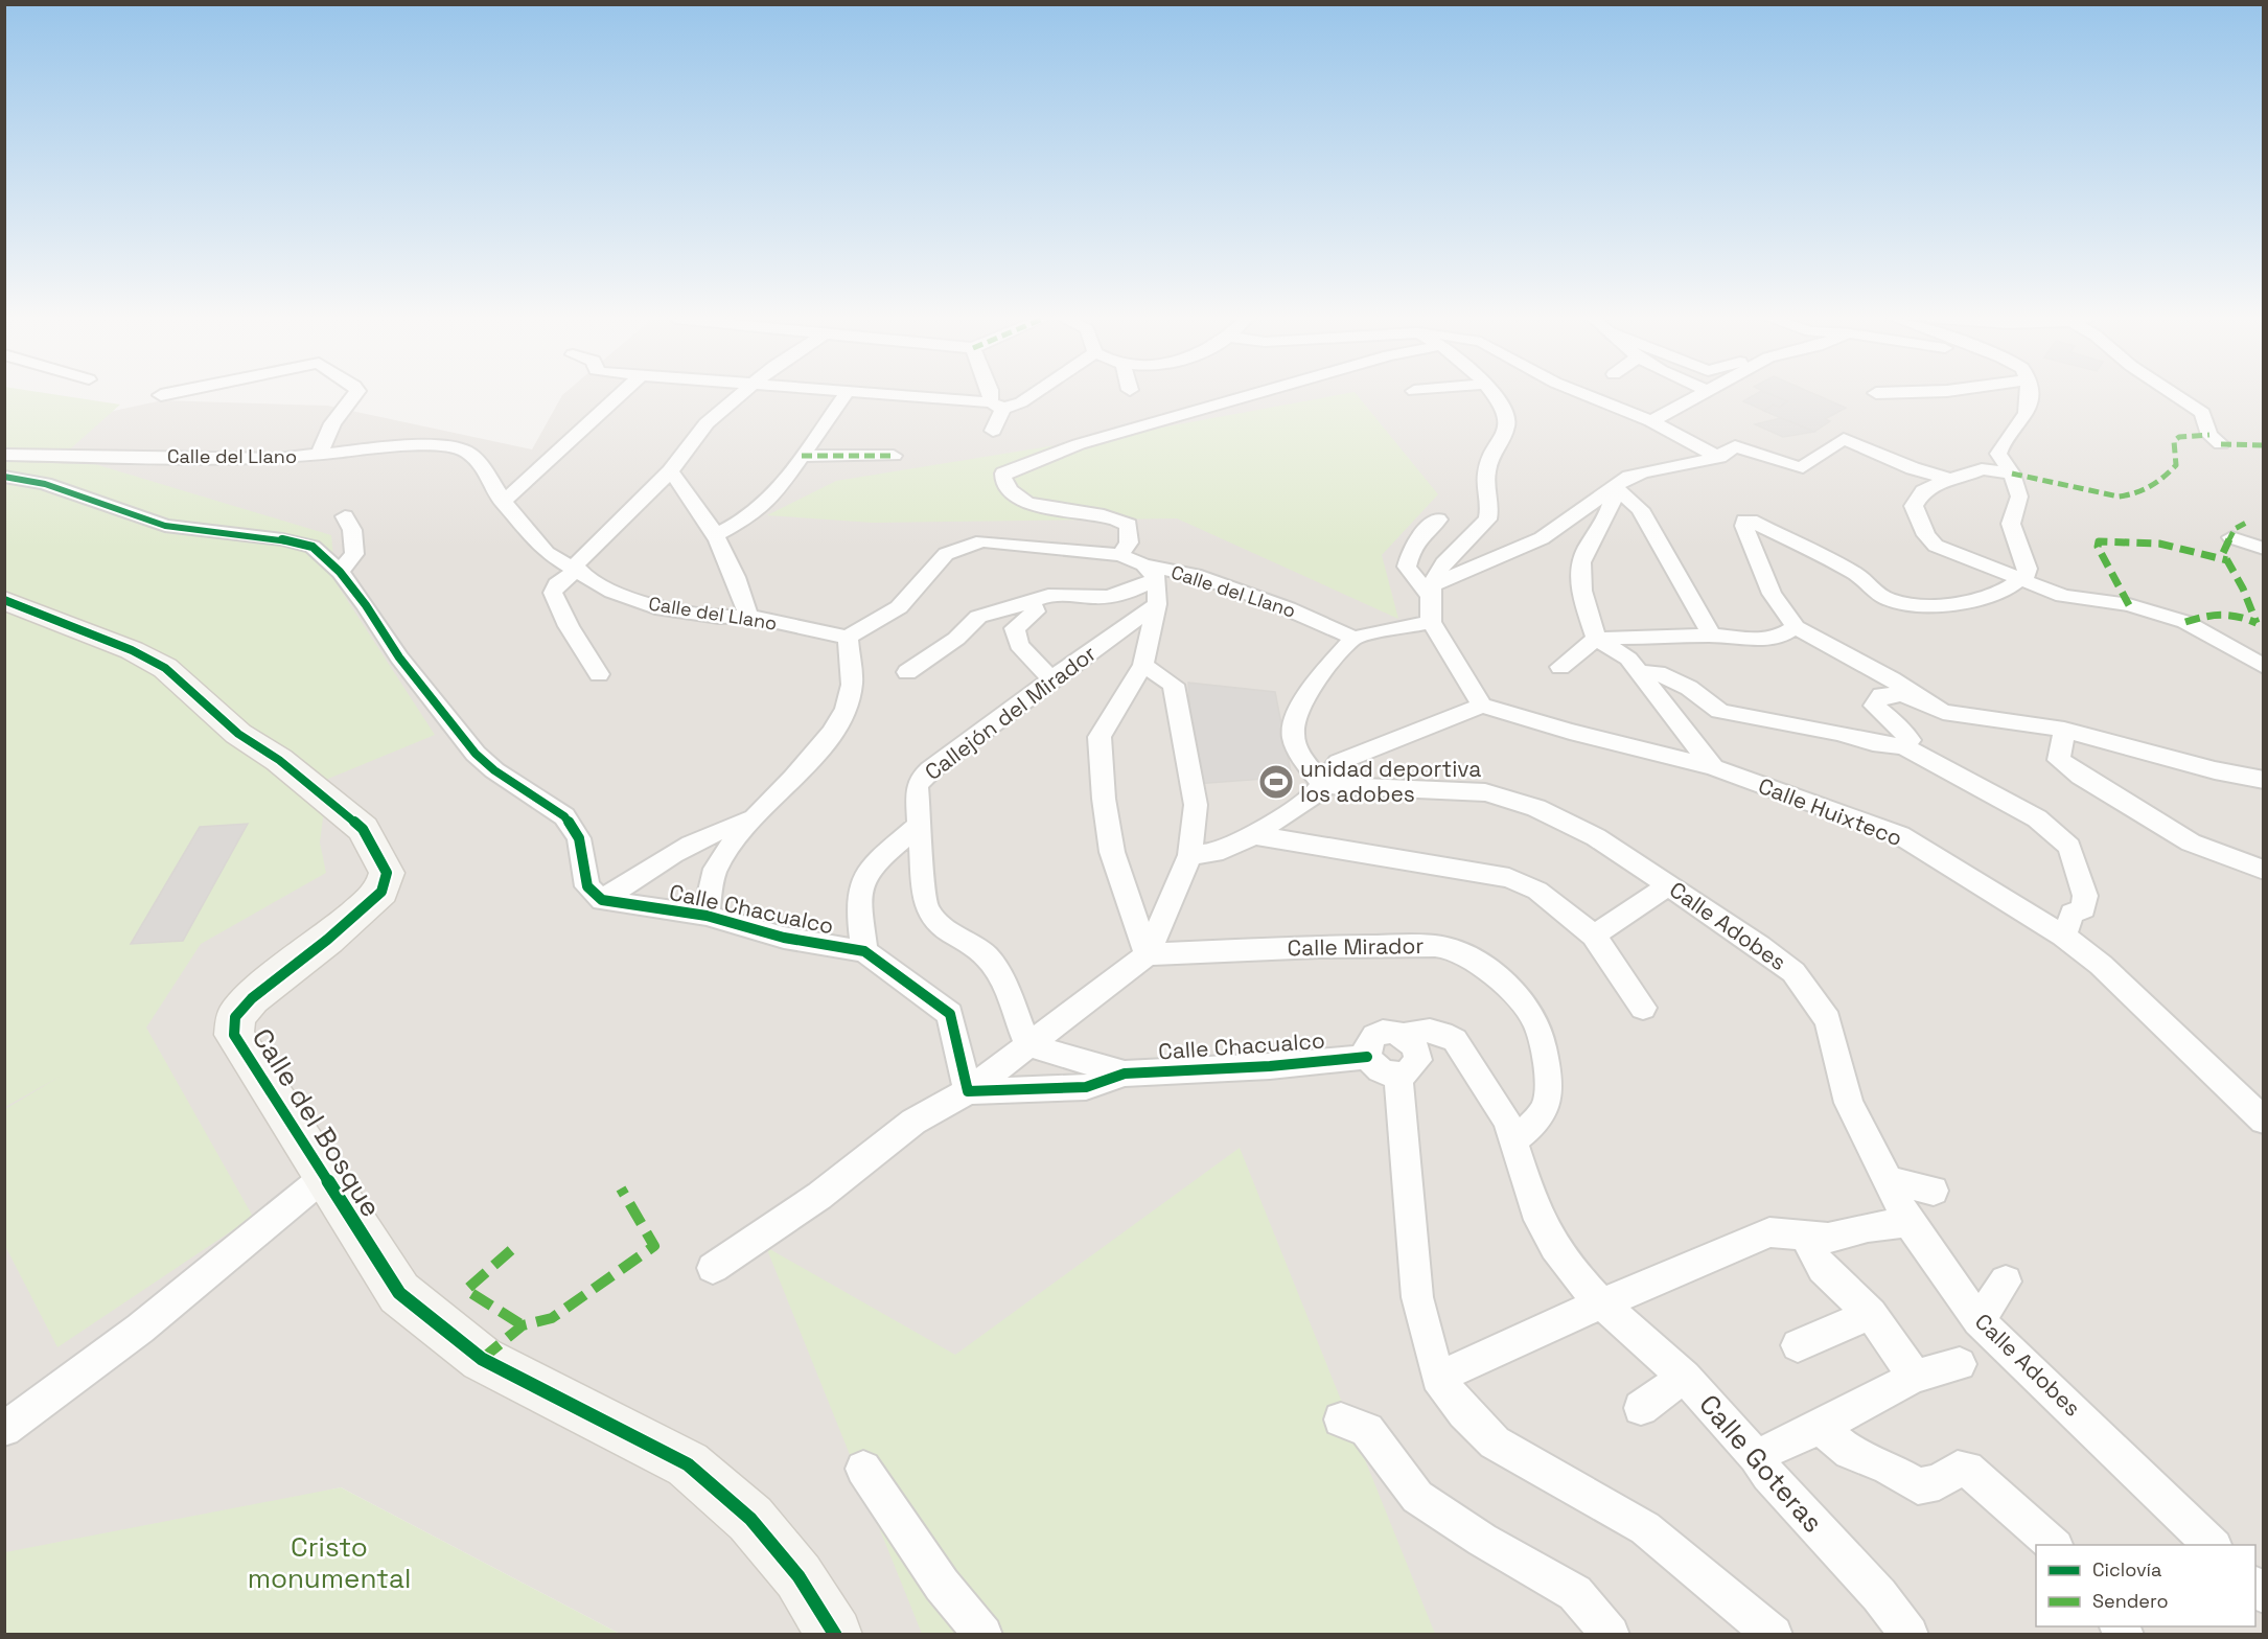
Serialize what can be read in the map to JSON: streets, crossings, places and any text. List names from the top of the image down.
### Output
{
  "streets": {
    "street": [
      "Calle del Llano",
      "Callejón del Mirador",
      "Calle Huixteco",
      "Calle Chacualco",
      "Calle Adobes",
      "Calle Mirador",
      "Calle del Bosque",
      "Calle Goteras"
    ]
  },
  "crossings": [
    ["Calle Mirador", "Calle Goteras"]
  ],
  "parks": ["Cristo monumental"],
  "places": {
    "sports": ["unidad deportiva los adobes"]
  },
  "legend": ["Ciclovía", "Sendero"]
}
